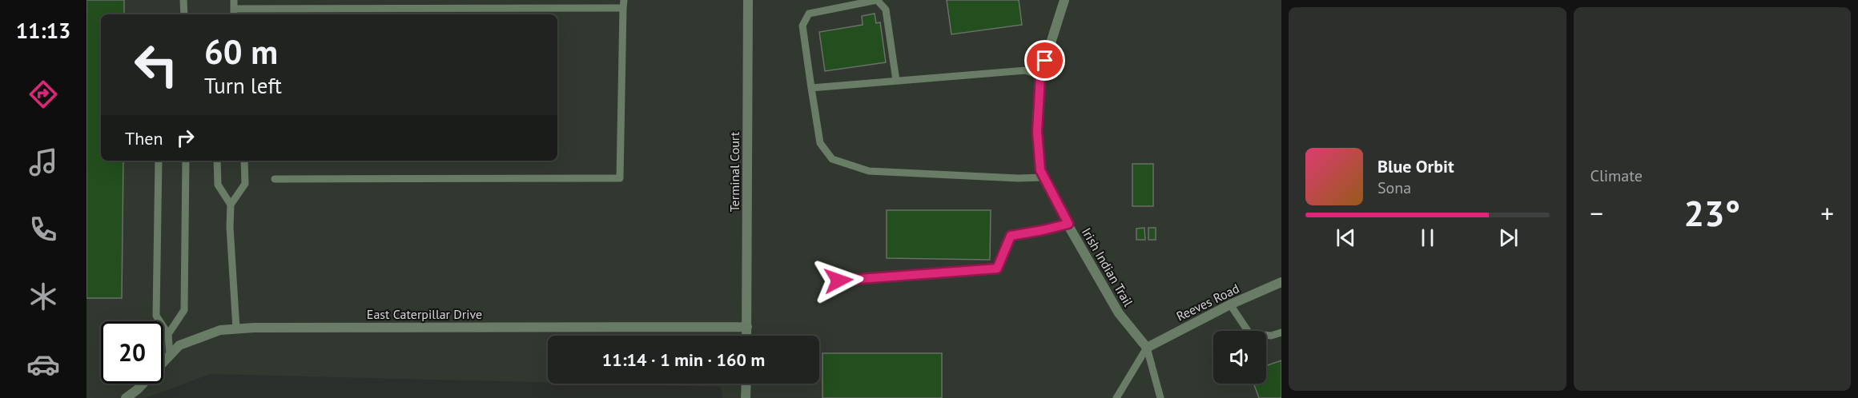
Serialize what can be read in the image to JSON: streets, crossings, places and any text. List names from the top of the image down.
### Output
{
  "streets": {
    "street": [
      "Terminal Court",
      "Irish Indian Trail",
      "Reeves Road",
      "East Caterpillar Drive"
    ]
  },
  "crossings": [
    ["Terminal Court", "East Caterpillar Drive"],
    ["Irish Indian Trail", "Reeves Road"]
  ],
  "page": {
    "tabs": "11:13",
    "tile": "Climate",
    "turn": ["60 m", "Turn left"],
    "then": "Then",
    "song": ["Blue Orbit", "Sona"],
    "heat": ["−", "23°", "+"],
    "limit": "20",
    "trip": "11:14 · 1 min · 160 m"
  }
}
